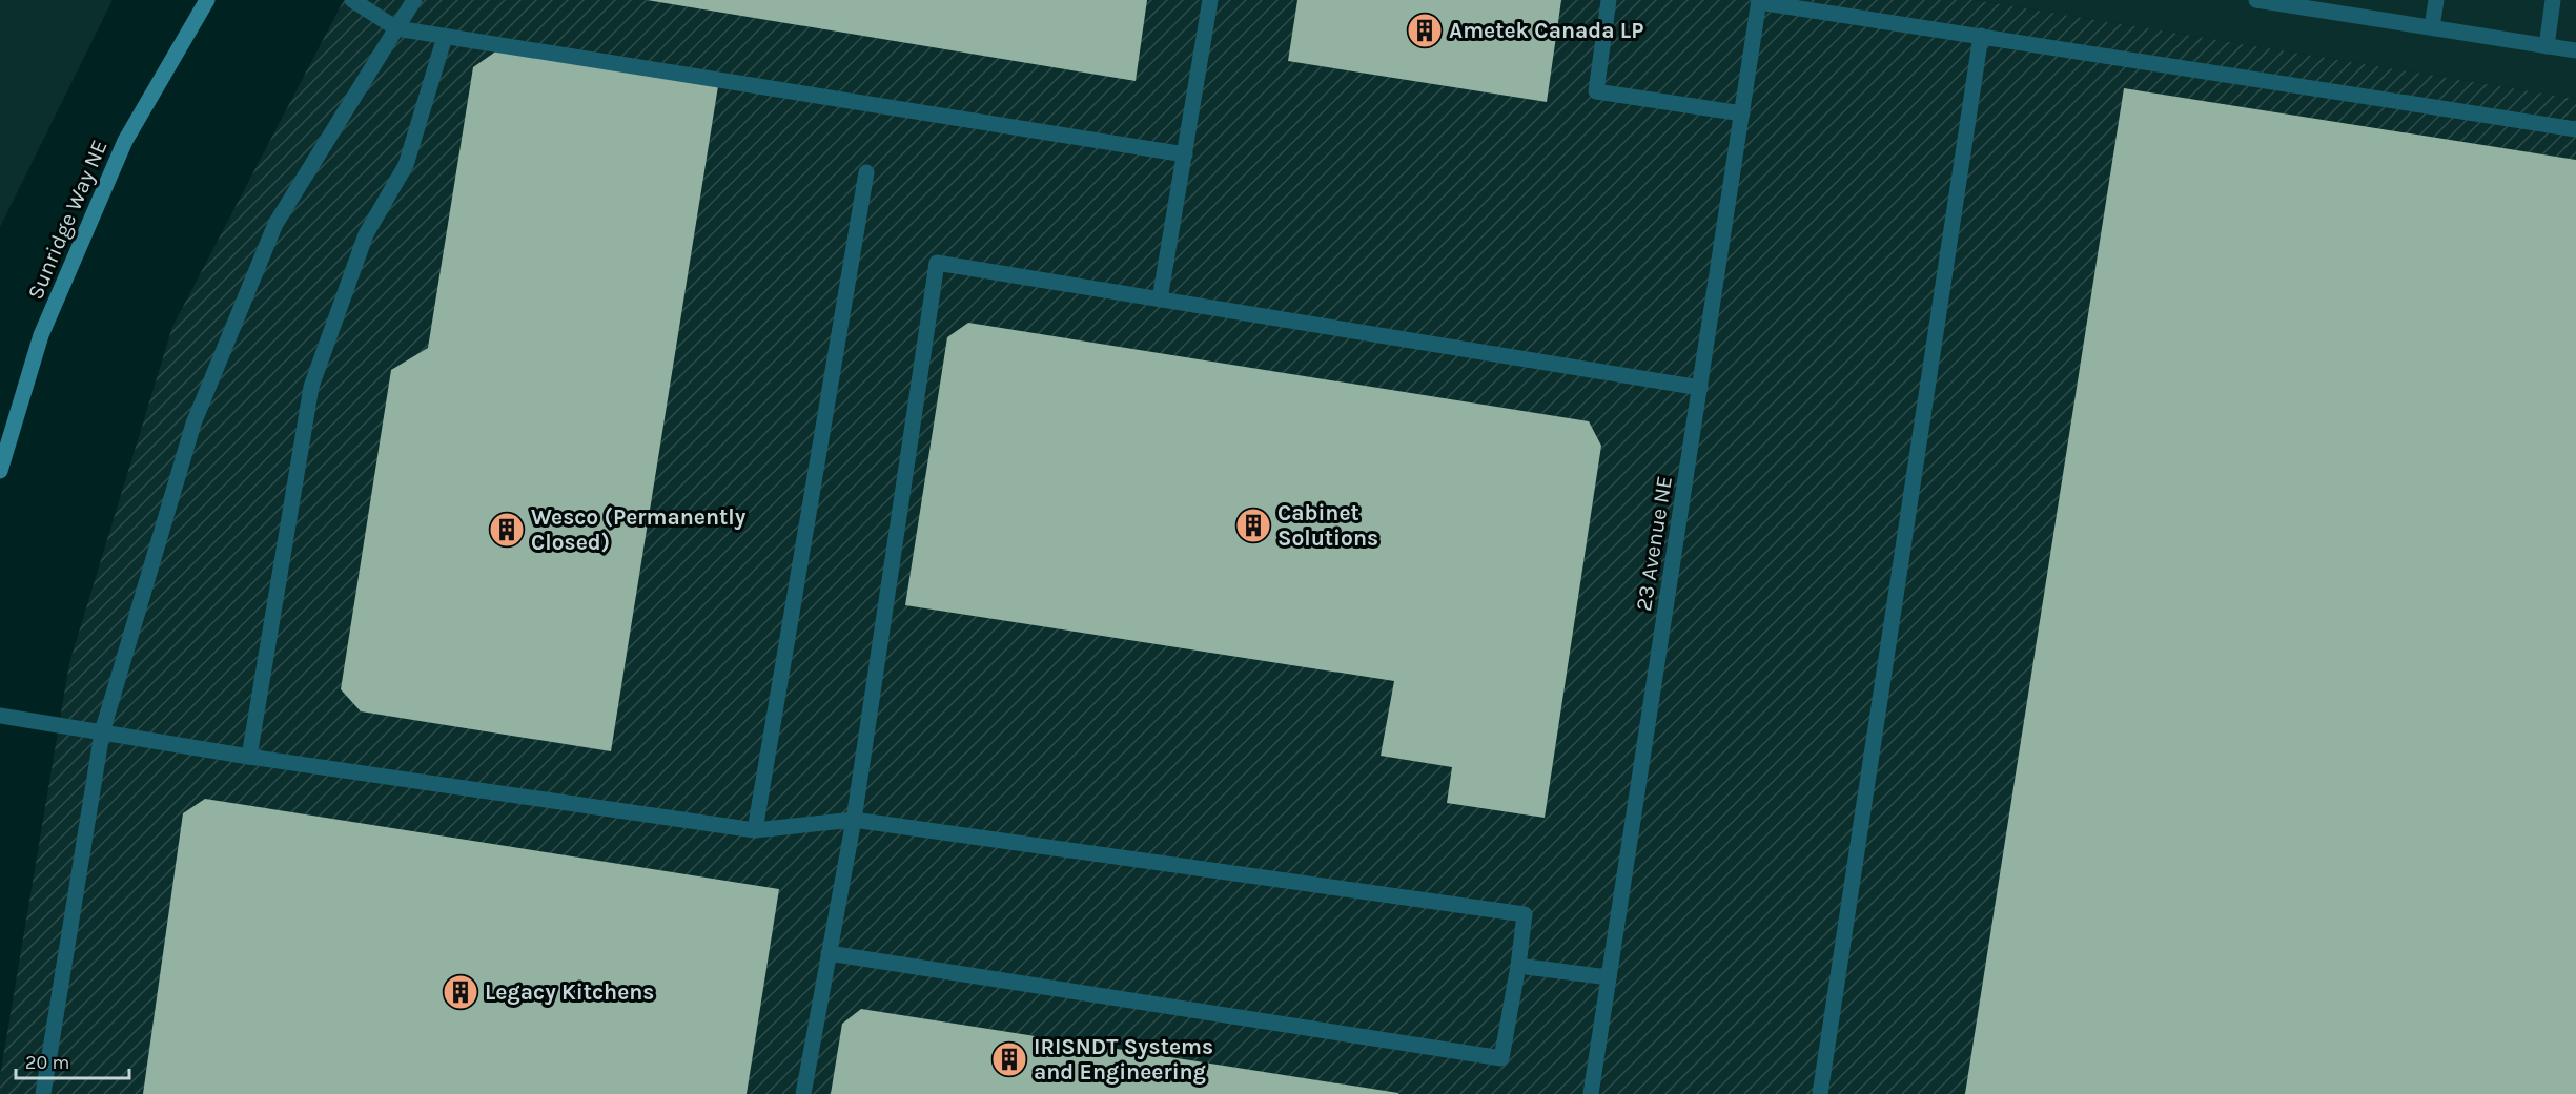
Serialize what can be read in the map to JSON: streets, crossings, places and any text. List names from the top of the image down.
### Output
{
  "streets": {
    "street": ["Sunridge Way NE", "23 Avenue NE"]
  },
  "places": {
    "building": [
      "Ametek Canada LP",
      "Cabinet Solutions",
      "Wesco (Permanently Closed)",
      "Legacy Kitchens",
      "IRISNDT Systems and Engineering"
    ]
  },
  "scale_bar": "20 m"
}
